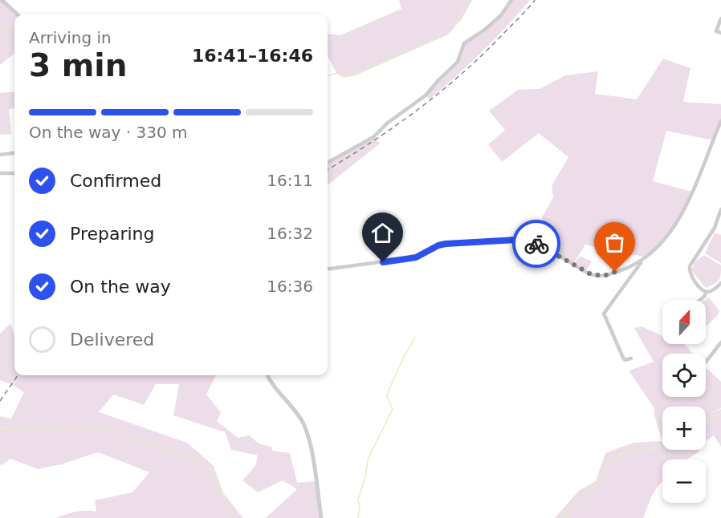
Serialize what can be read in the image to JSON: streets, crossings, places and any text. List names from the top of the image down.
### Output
{
  "north": "top",
  "page": {
    "heading": ["3 min", "Arriving in", "16:41–16:46"],
    "bar": "On the way · 330 m",
    "list": [
      ["Confirmed", "16:11"],
      ["Preparing", "16:32"],
      ["On the way", "16:36"],
      "Delivered"
    ],
    "map_buttons": ["+", "−"]
  }
}
